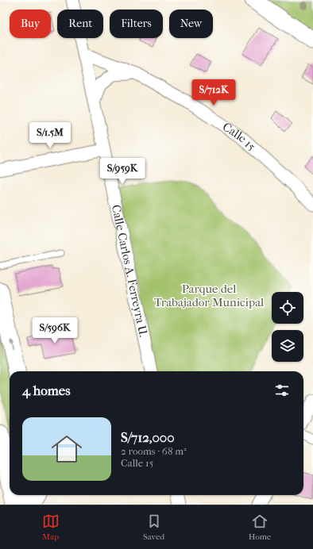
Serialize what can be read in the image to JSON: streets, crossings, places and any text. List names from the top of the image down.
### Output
{
  "streets": {
    "street": ["Calle 15", "Calle Carlos A. Ferreyra U."]
  },
  "crossings": [
    ["Calle 15", "Calle Carlos A. Ferreyra U."]
  ],
  "parks": ["Parque del Trabajador Municipal"],
  "page": {
    "chip": [
      "Buy",
      "Rent",
      "Filters",
      "New"
    ],
    "price": [
      "S/712K",
      "S/1.5M",
      "S/959K",
      "S/596K"
    ],
    "heading": "4 homes",
    "list": [
      {
        "name": "S/712,000",
        "note": "2 rooms · 68 m² · Calle 15"
      }
    ],
    "tabs": ["Map", "Saved", "Home"]
  }
}
